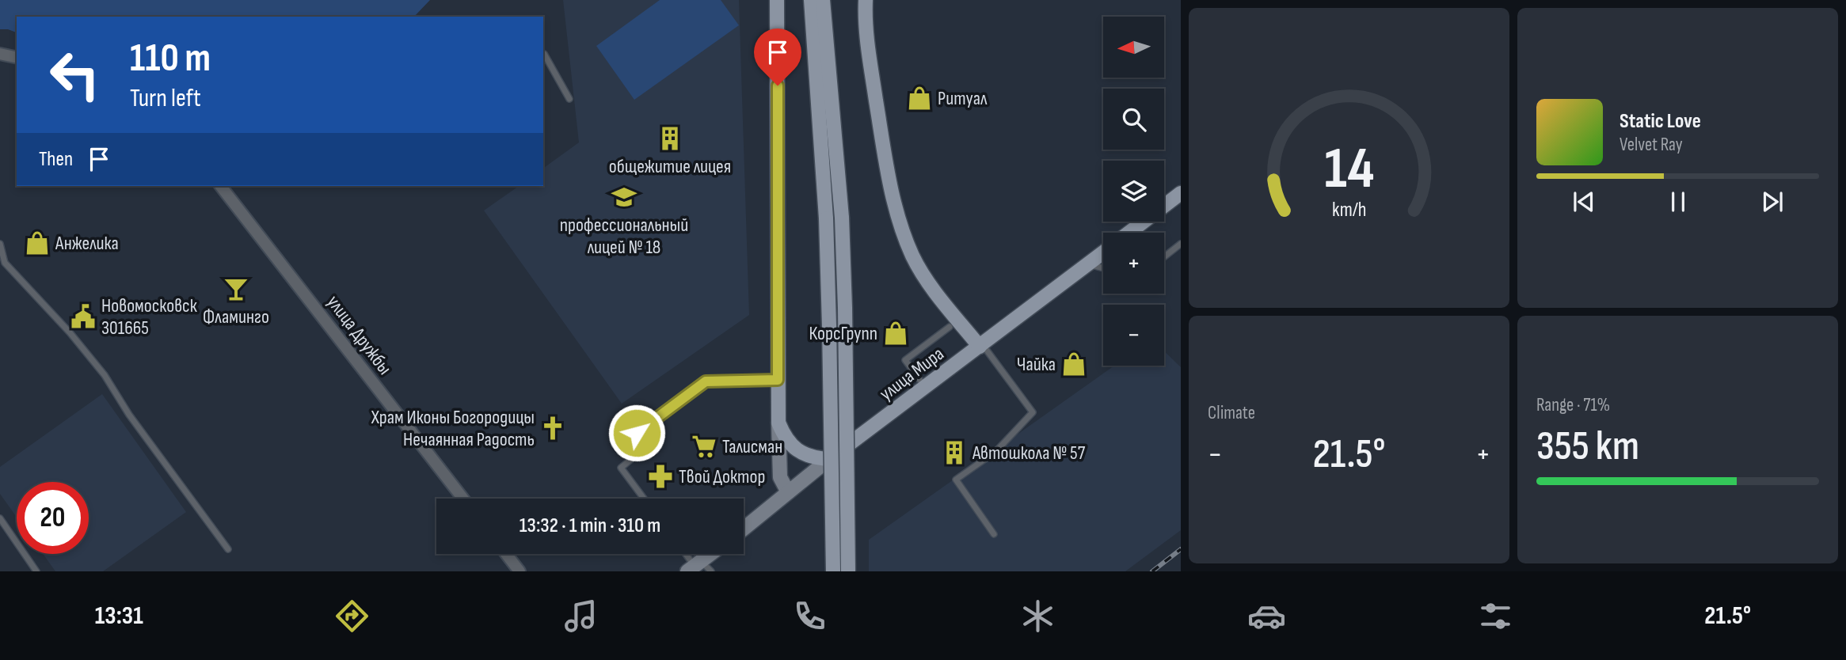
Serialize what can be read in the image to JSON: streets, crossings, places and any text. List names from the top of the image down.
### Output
{
  "streets": {
    "main road": ["улица Мира"],
    "street": ["улица Дружбы"]
  },
  "places": {
    "shop": [
      "Ритуал",
      "Анжелика",
      "КорсГрупп",
      "Чайка"
    ],
    "building": ["общежитие лицея", "Автошкола № 57"],
    "school or university": ["профессиональный лицей № 18"],
    "bar": ["Фламинго"],
    "public building": ["Новомосковск 301665"],
    "church": ["Храм Иконы Богородицы Нечаянная Радость"],
    "supermarket": ["Талисман"],
    "pharmacy": ["Твой Доктор"]
  },
  "north": "left",
  "page": {
    "map_buttons": ["+", "−"],
    "turn": ["110 m", "Turn left"],
    "song": ["Static Love", "Velvet Ray"],
    "then": "Then",
    "tile": [
      "Climate",
      ["Range · 71%", "355 km"]
    ],
    "heat": ["−", "21.5°", "+"],
    "limit": "20",
    "trip": "13:32 · 1 min · 310 m",
    "tabs": ["13:31", "21.5°"],
    "gauge": ["14", "km/h"]
  }
}
